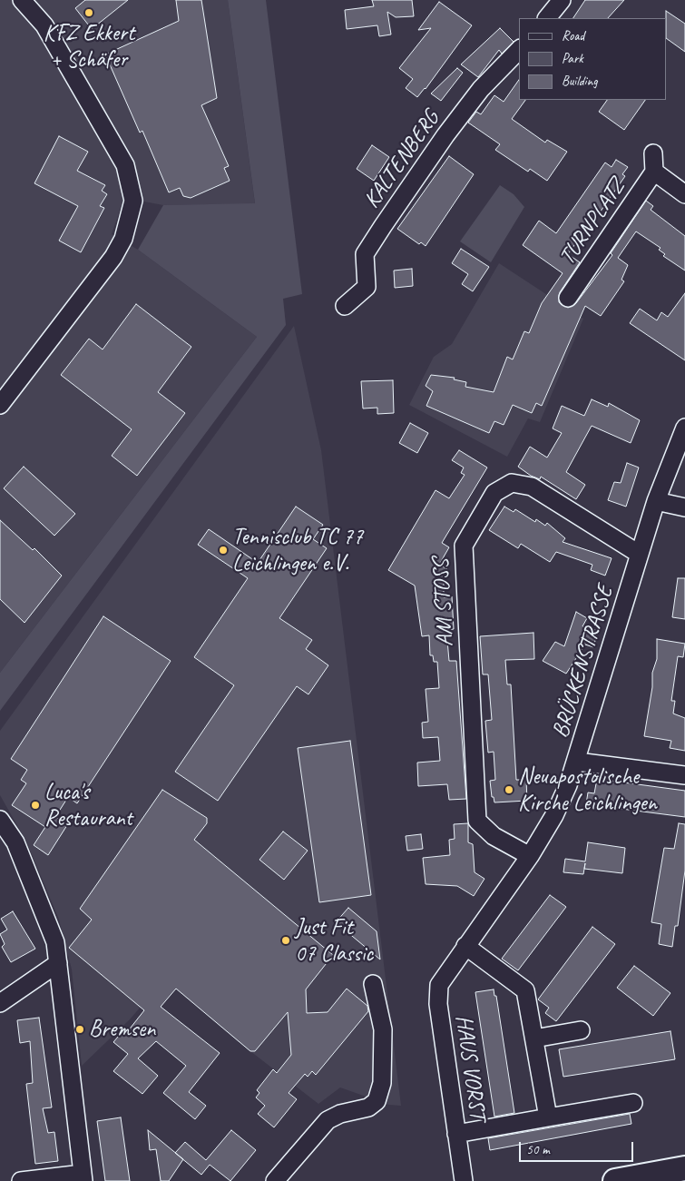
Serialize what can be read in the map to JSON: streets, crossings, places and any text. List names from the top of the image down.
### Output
{
  "streets": {
    "street": [
      "KALTENBERG",
      "TURNPLATZ",
      "AM STOSS",
      "BRÜCKENSTRASSE",
      "HAUS VORST"
    ]
  },
  "crossings": [
    ["AM STOSS", "BRÜCKENSTRASSE"],
    ["BRÜCKENSTRASSE", "HAUS VORST"]
  ],
  "places": [
    "KFZ Ekkert + Schäfer",
    "Tennisclub TC 77 Leichlingen e.V.",
    "Neuapostolische Kirche Leichlingen",
    "Luca's Restaurant",
    "Just Fit 07 Classic",
    "Bremsen"
  ],
  "legend": ["Road", "Park", "Building"],
  "scale_bar": "50 m"
}
